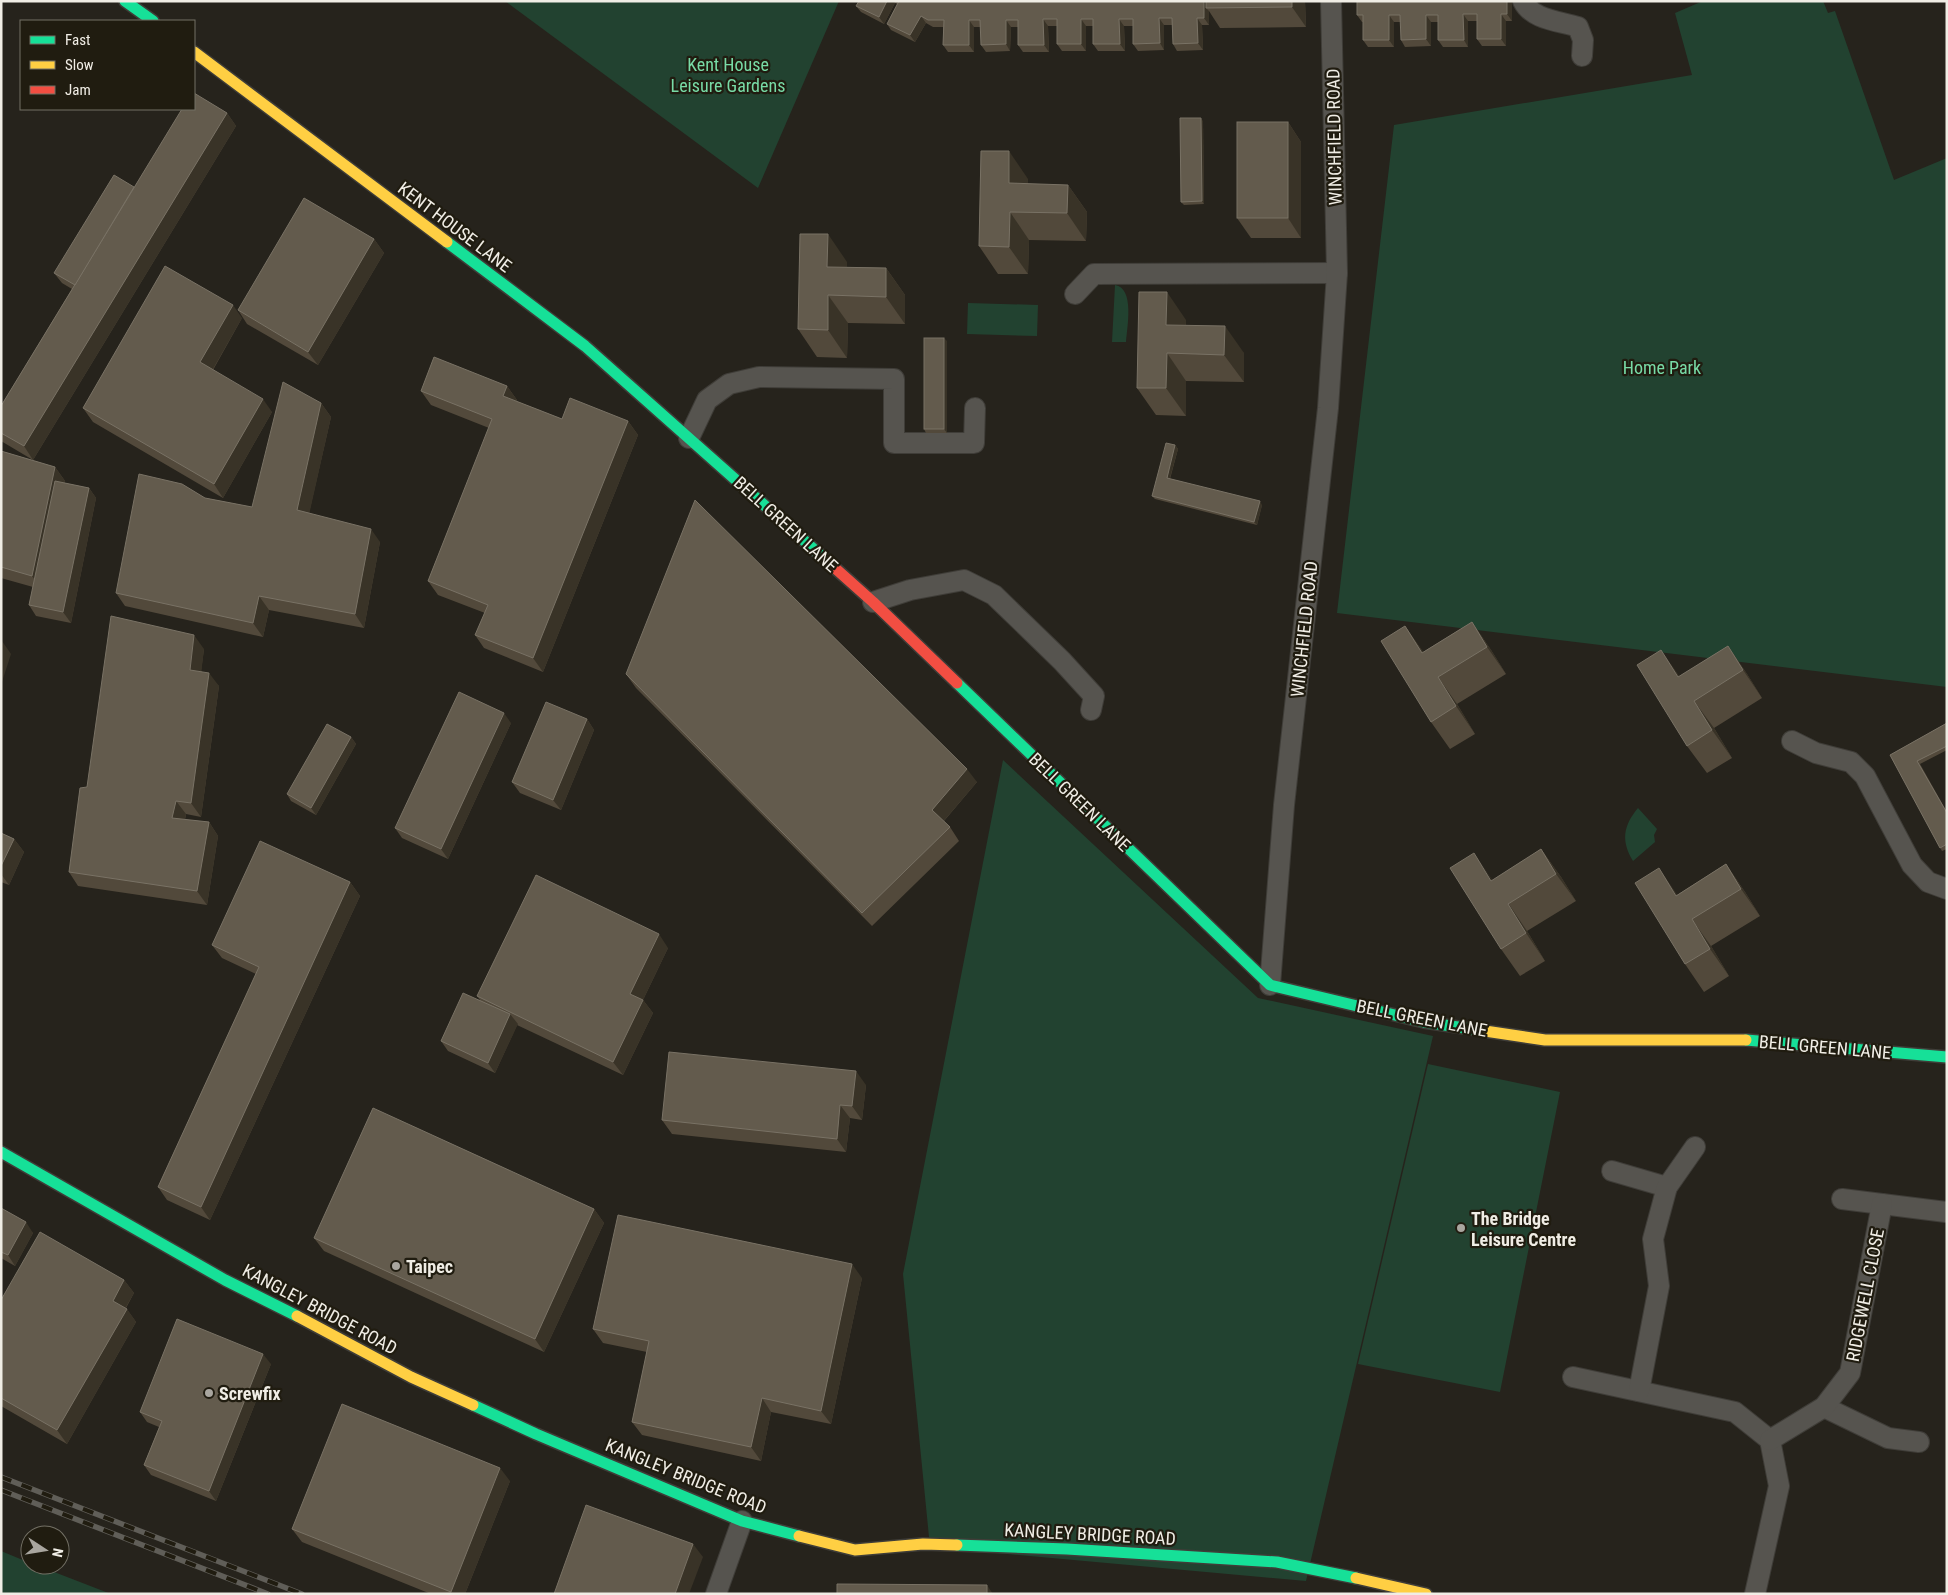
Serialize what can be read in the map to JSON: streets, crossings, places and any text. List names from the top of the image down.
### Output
{
  "streets": {
    "street": [
      "WINCHFIELD ROAD",
      "KENT HOUSE LANE",
      "BELL GREEN LANE",
      "RIDGEWELL CLOSE",
      "KANGLEY BRIDGE ROAD"
    ]
  },
  "crossings": [
    ["WINCHFIELD ROAD", "BELL GREEN LANE"],
    ["KENT HOUSE LANE", "BELL GREEN LANE"]
  ],
  "parks": ["Kent House Leisure Gardens", "Home Park"],
  "places": ["The Bridge Leisure Centre", "Taipec", "Screwfix"],
  "legend": ["Fast", "Slow", "Jam"],
  "north": "right"
}
